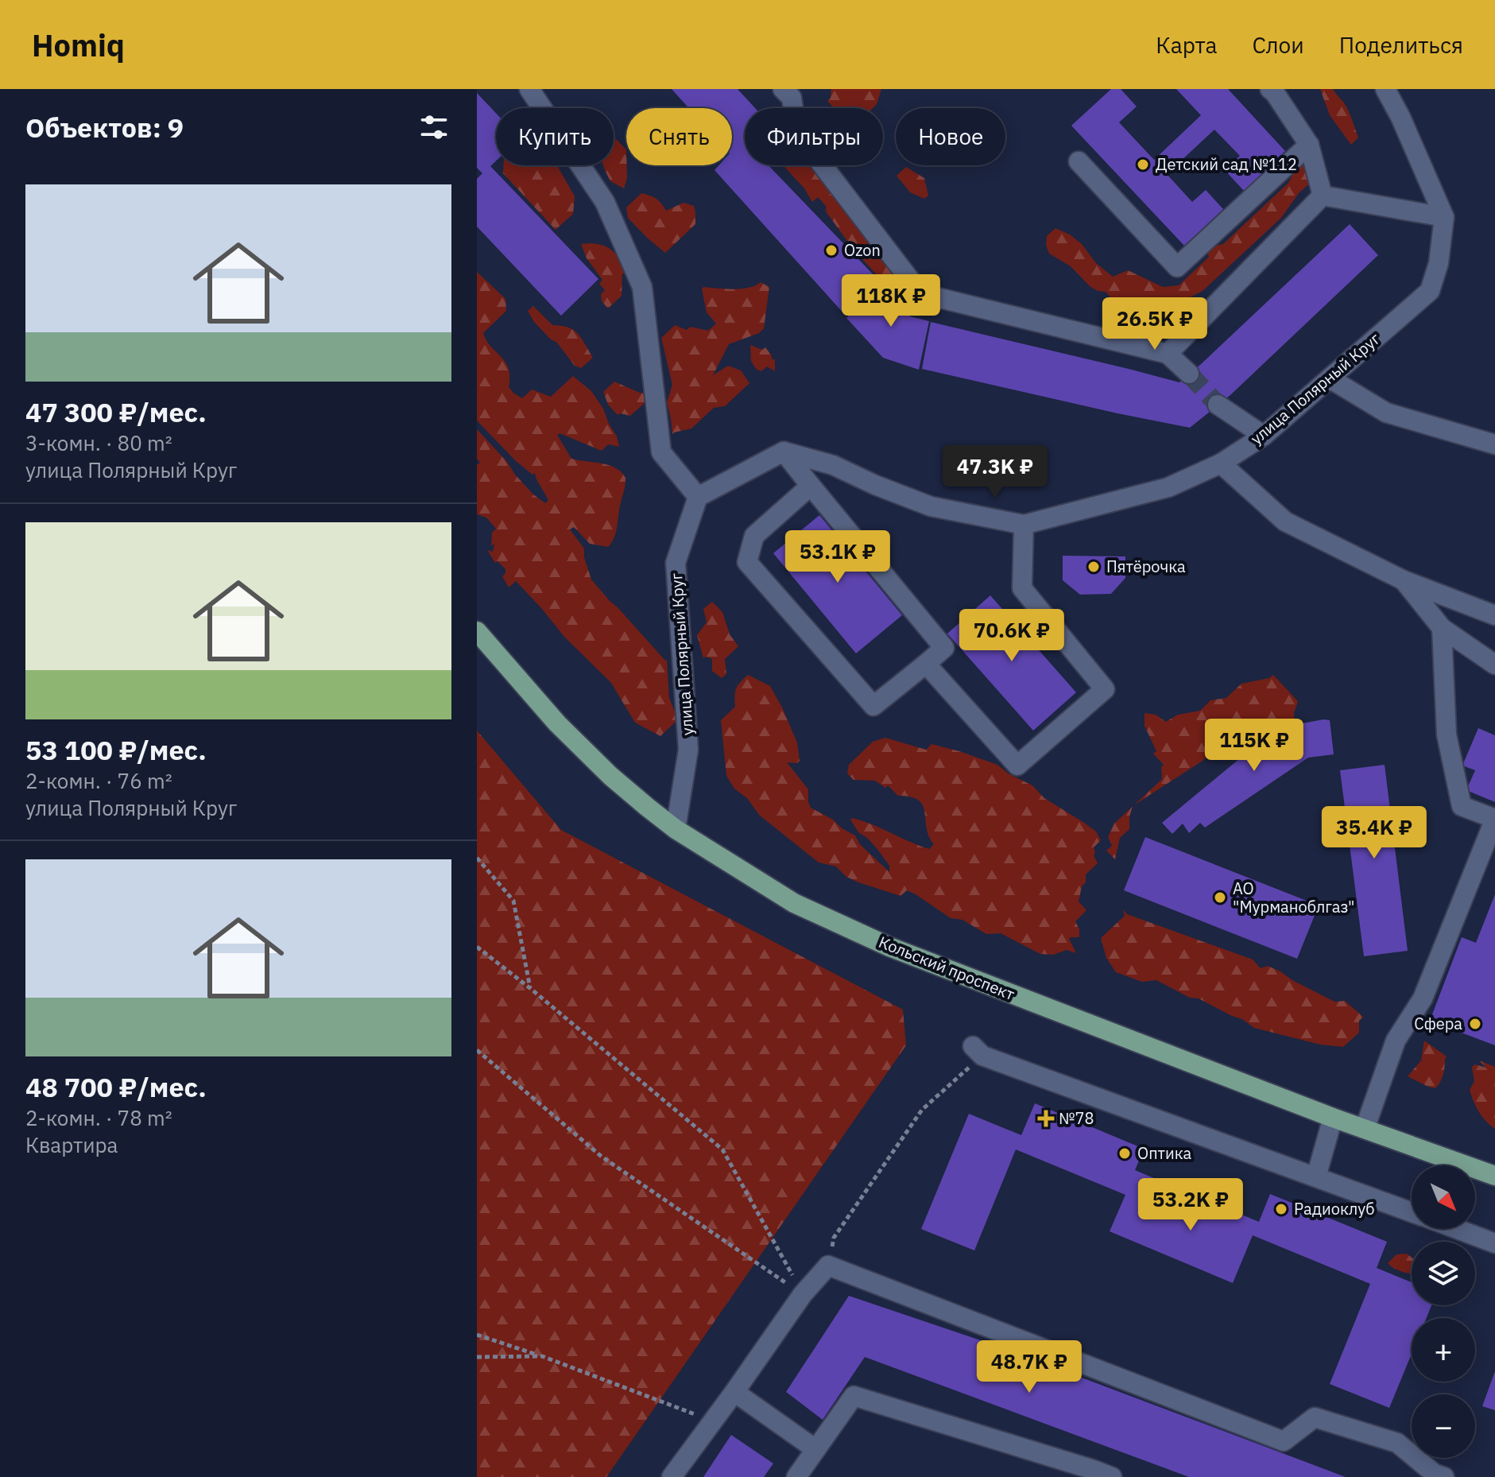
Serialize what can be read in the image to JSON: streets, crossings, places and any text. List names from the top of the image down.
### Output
{
  "streets": {
    "main road": ["Кольский проспект"],
    "street": ["улица Полярный Круг"]
  },
  "crossings": [
    ["улица Полярный Круг", "Кольский проспект"]
  ],
  "places": {
    "other": [
      "Детский сад №112",
      "Ozon",
      "Пятёрочка",
      "AO \"Мурманоблгаз\"",
      "Сфера",
      "Оптика",
      "Радиоклуб"
    ],
    "health": ["№78"]
  },
  "north": "bottom right",
  "page": {
    "header": "Homiq",
    "nav": ["Карта", "Слои", "Поделиться"],
    "heading": "Объектов: 9",
    "chip": [
      "Купить",
      "Снять",
      "Фильтры",
      "Новое"
    ],
    "list": [
      {
        "name": "47 300 ₽/мес.",
        "note": "3-комн. · 80 m² · улица Полярный Круг"
      },
      {
        "name": "53 100 ₽/мес.",
        "note": "2-комн. · 76 m² · улица Полярный Круг"
      },
      {
        "name": "48 700 ₽/мес.",
        "note": "2-комн. · 78 m² · Квартира"
      }
    ],
    "price": [
      "118K ₽",
      "26.5K ₽",
      "47.3K ₽",
      "53.1K ₽",
      "70.6K ₽",
      "115K ₽",
      "35.4K ₽",
      "53.2K ₽",
      "48.7K ₽"
    ],
    "map_buttons": ["+", "−"]
  }
}
